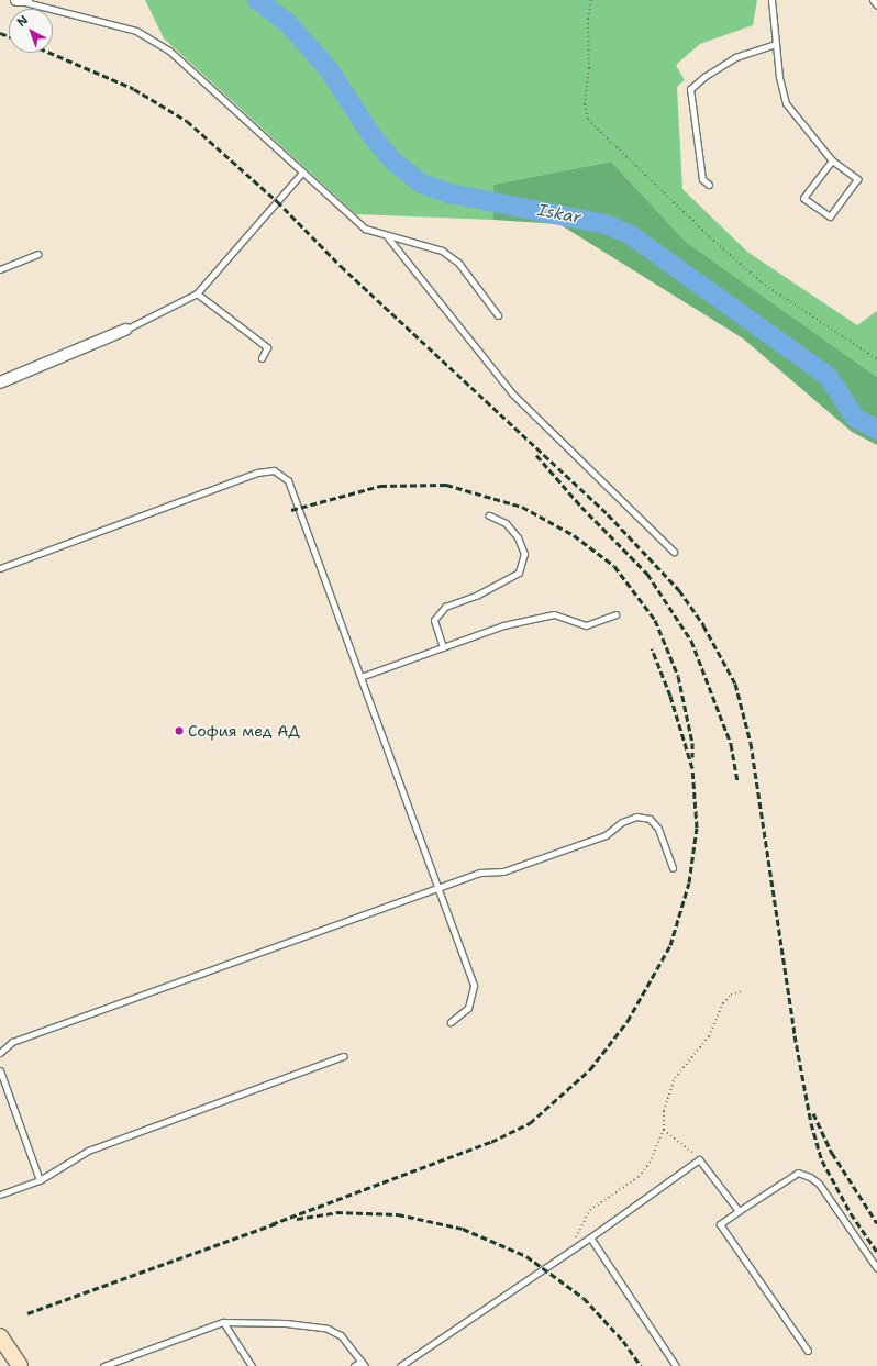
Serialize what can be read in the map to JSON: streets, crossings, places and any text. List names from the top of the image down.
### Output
{
  "water": ["Iskar"],
  "places": ["София мед АД"],
  "north": "top left"
}
